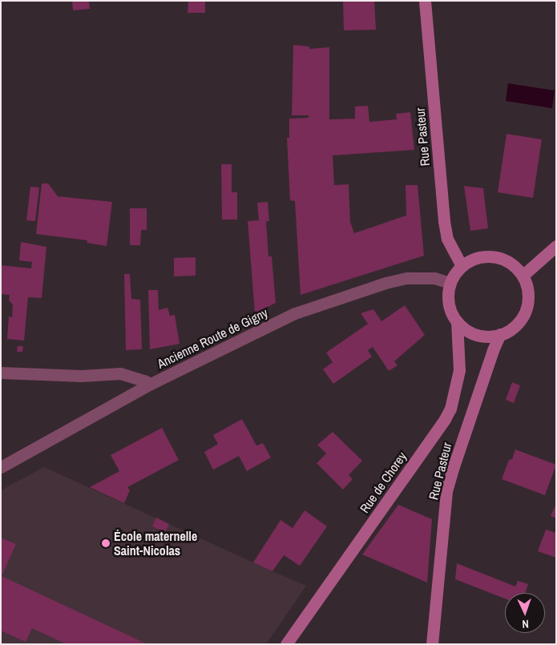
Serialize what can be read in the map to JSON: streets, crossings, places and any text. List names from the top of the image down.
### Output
{
  "streets": {
    "street": ["Rue Pasteur", "Ancienne Route de Gigny", "Rue de Chorey"]
  },
  "crossings": [
    ["Rue Pasteur", "Ancienne Route de Gigny"],
    ["Rue Pasteur", "Rue de Chorey"],
    ["Ancienne Route de Gigny", "Rue de Chorey"]
  ],
  "places": ["École maternelle Saint-Nicolas"],
  "north": "bottom"
}
